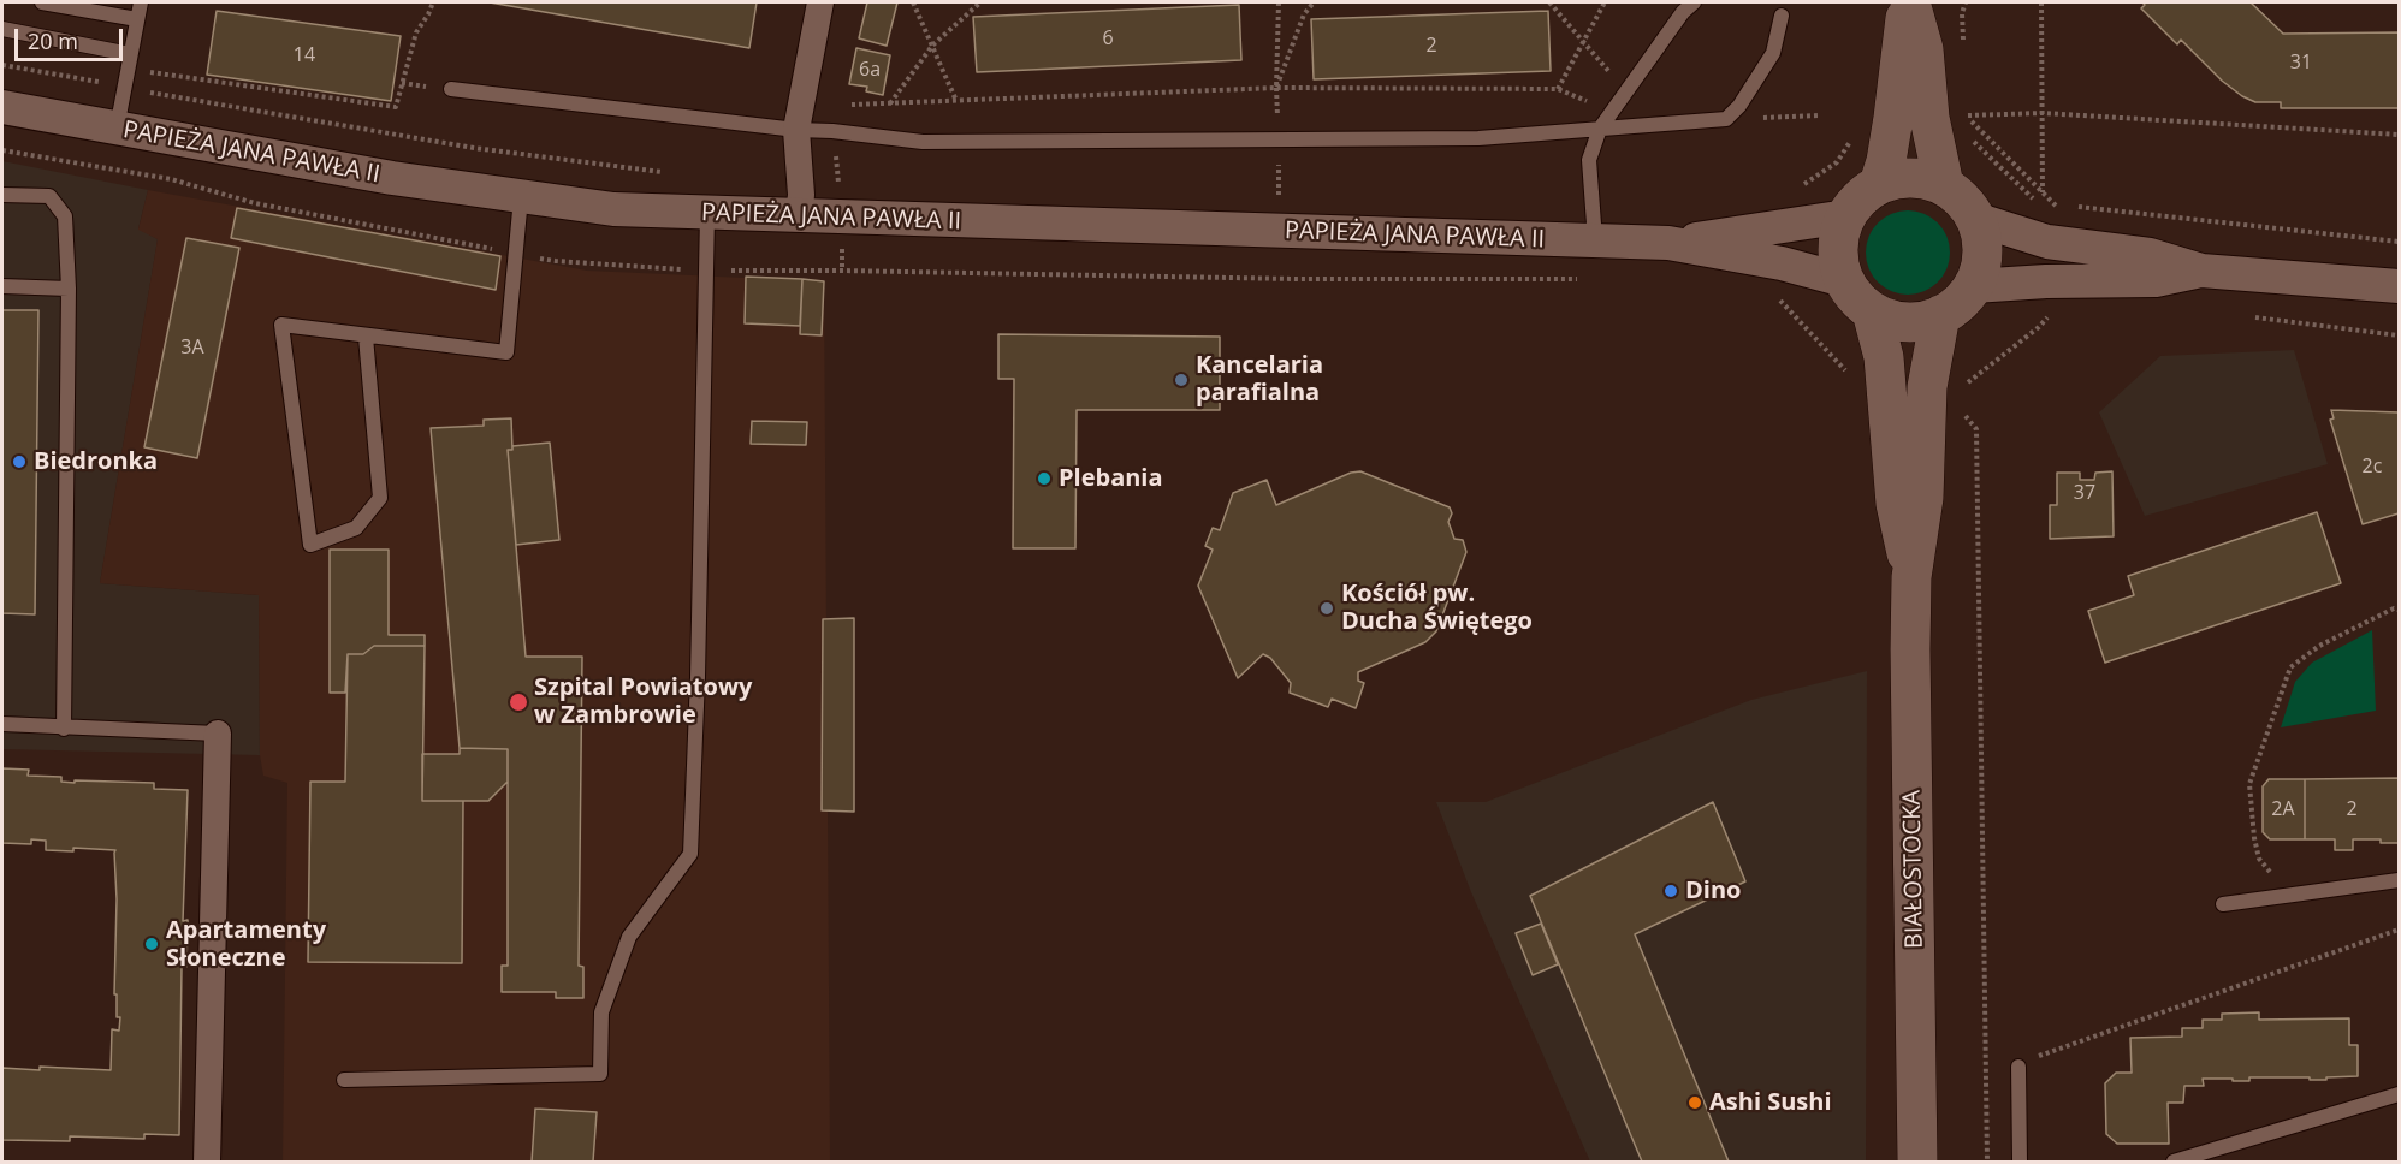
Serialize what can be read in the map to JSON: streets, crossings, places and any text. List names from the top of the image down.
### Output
{
  "streets": {
    "main road": ["BIAŁOSTOCKA"],
    "street": ["PAPIEŻA JANA PAWŁA II"]
  },
  "crossings": [
    ["PAPIEŻA JANA PAWŁA II", "BIAŁOSTOCKA"]
  ],
  "places": [
    "Kancelaria parafialna",
    "Biedronka",
    "Plebania",
    "Kościół pw. Ducha Świętego",
    "Szpital Powiatowy w Zambrowie",
    "Dino",
    "Apartamenty Słoneczne",
    "Ashi Sushi"
  ],
  "house_numbers": [
    "6",
    "2",
    "14",
    "31",
    "6a",
    "3A",
    "2c",
    "37",
    "2A",
    "2"
  ],
  "scale_bar": "20 m"
}
